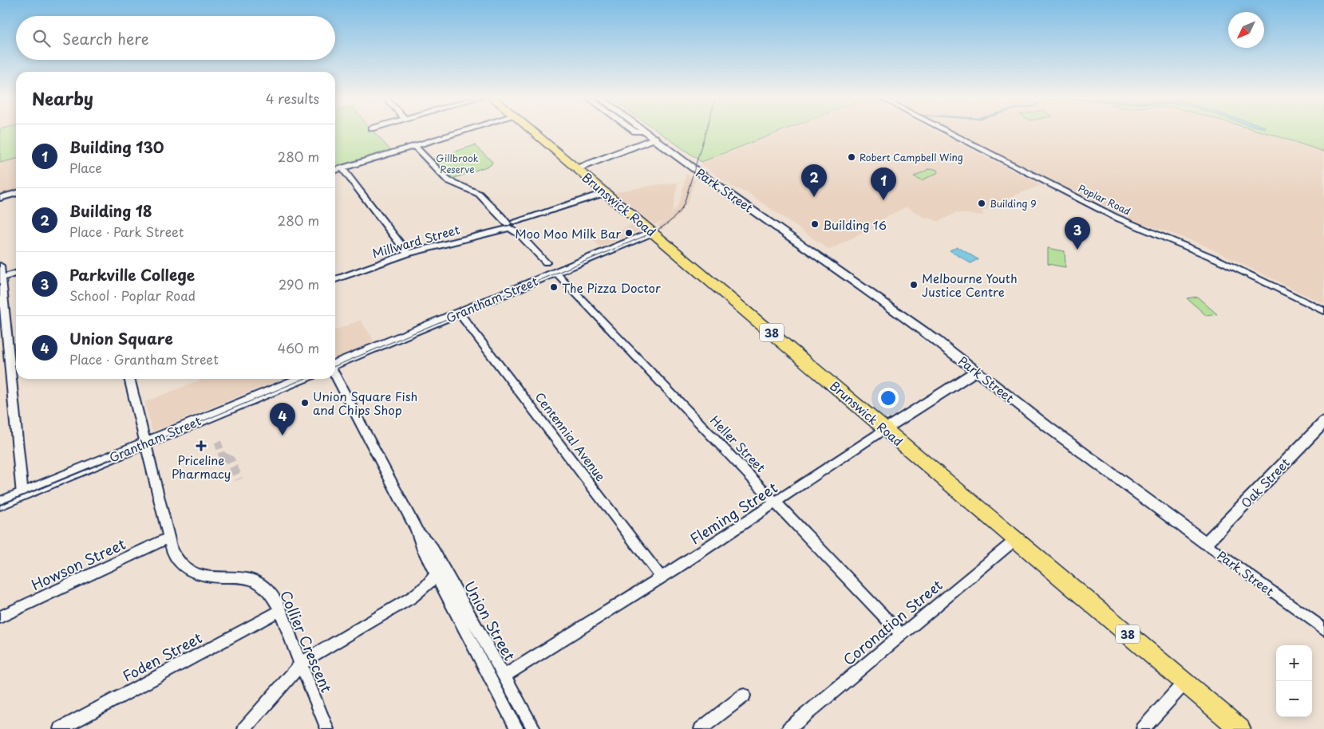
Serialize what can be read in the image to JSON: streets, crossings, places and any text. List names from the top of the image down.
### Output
{
  "streets": {
    "main road": ["Brunswick Road", "Grantham Street", "38"],
    "street": [
      "Park Street",
      "Poplar Road",
      "Millward Street",
      "Centennial Avenue",
      "Heller Street",
      "Oak Street",
      "Fleming Street",
      "Howson Street",
      "Union Street",
      "Coronation Street",
      "Collier Crescent",
      "Foden Street"
    ]
  },
  "crossings": [
    ["Park Street", "Oak Street"],
    ["Park Street", "Fleming Street"],
    ["Brunswick Road", "Millward Street"],
    ["Brunswick Road", "Grantham Street"],
    ["Brunswick Road", "Fleming Street"],
    ["Brunswick Road", "Coronation Street"],
    ["Grantham Street", "Centennial Avenue"],
    ["Grantham Street", "Heller Street"],
    ["Grantham Street", "Collier Crescent"],
    ["Centennial Avenue", "Fleming Street"],
    ["Heller Street", "Fleming Street"],
    ["Heller Street", "Coronation Street"],
    ["Fleming Street", "Union Street"],
    ["Howson Street", "Collier Crescent"],
    ["Collier Crescent", "Foden Street"]
  ],
  "parks": ["Gillbrook Reserve"],
  "places": {
    "other": [
      "Robert Campbell Wing",
      "Building 9",
      "Building 16",
      "Moo Moo Milk Bar",
      "Melbourne Youth Justice Centre",
      "The Pizza Doctor",
      "Union Square Fish and Chips Shop"
    ],
    "health": ["Priceline Pharmacy"]
  },
  "north": "bottom left",
  "page": {
    "search": "Search here",
    "heading": ["Nearby", "4 results"],
    "list": [
      {
        "mark": "1",
        "name": "Building 130",
        "note": "Place",
        "value": "280 m"
      },
      {
        "mark": "2",
        "name": "Building 18",
        "note": "Place · Park Street",
        "value": "280 m"
      },
      {
        "mark": "3",
        "name": "Parkville College",
        "note": "School · Poplar Road",
        "value": "290 m"
      },
      {
        "mark": "4",
        "name": "Union Square",
        "note": "Place · Grantham Street",
        "value": "460 m"
      }
    ],
    "pins": [
      "2",
      "1",
      "3",
      "4"
    ],
    "map_buttons": ["+", "−"]
  }
}
